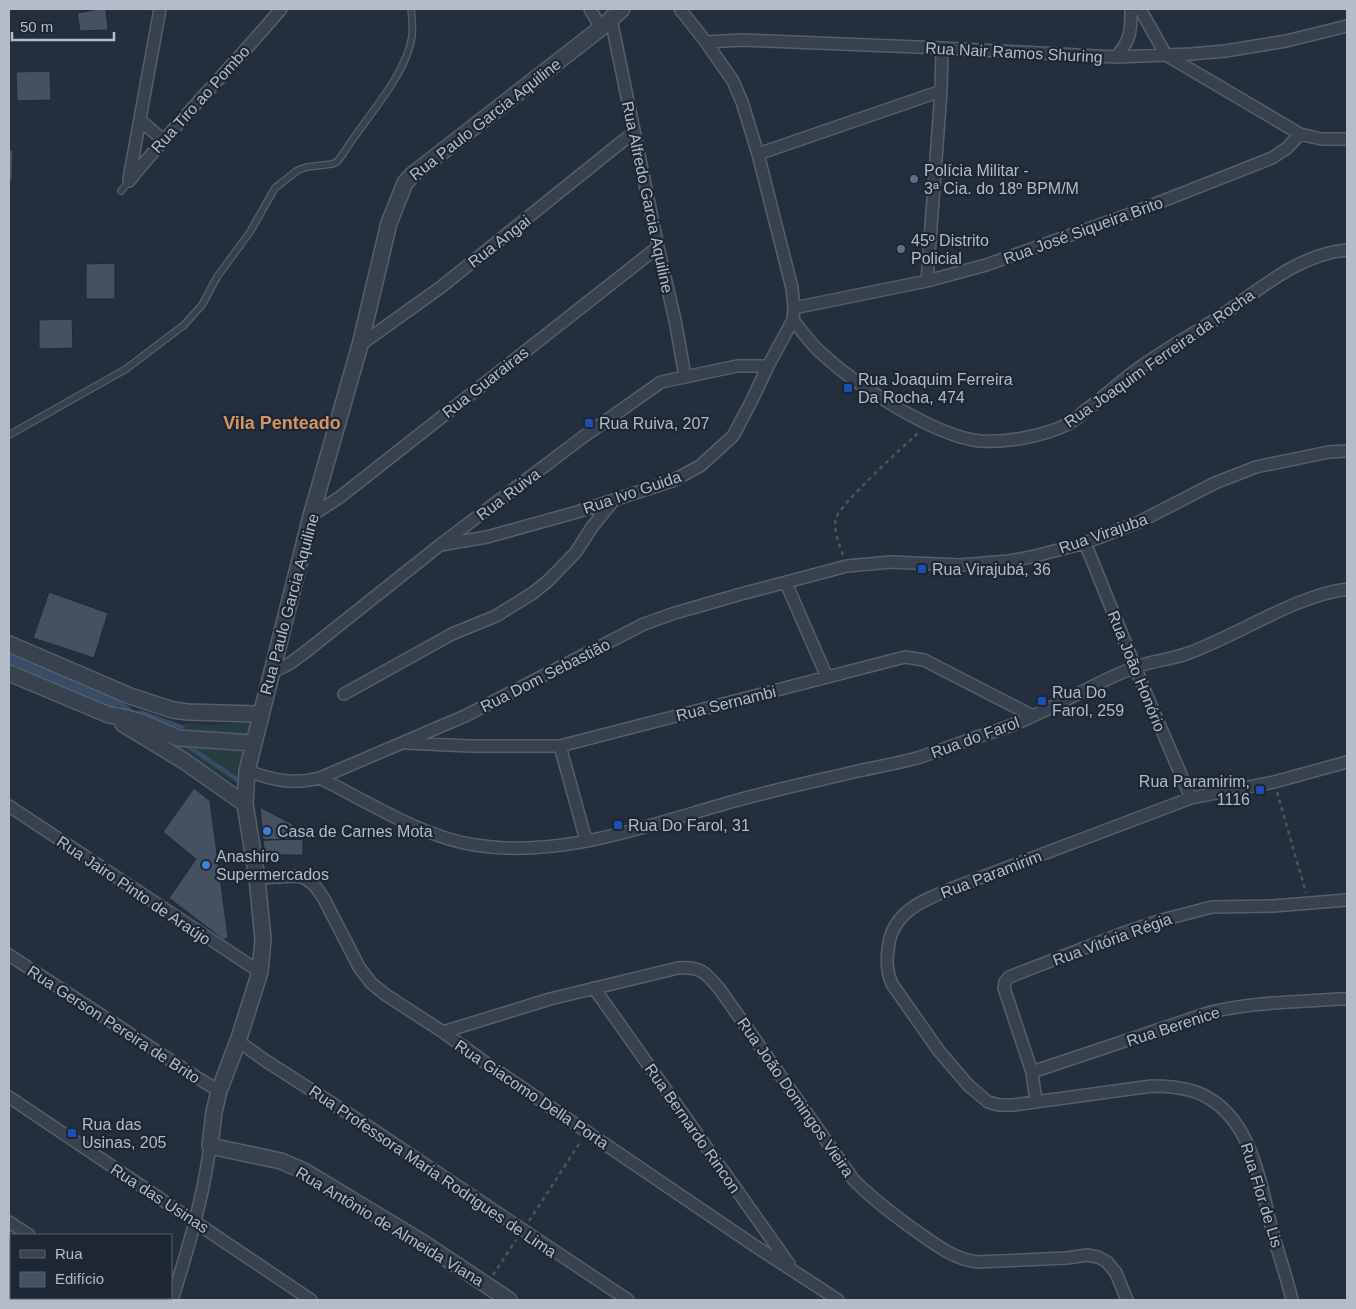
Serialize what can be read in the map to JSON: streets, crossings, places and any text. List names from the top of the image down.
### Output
{
  "streets": {
    "street": [
      "Rua Nair Ramos Shuring",
      "Rua Tiro ao Pombo",
      "Rua Paulo Garcia Aquiline",
      "Rua Alfredo Garcia Aquiline",
      "Rua José Siqueira Brito",
      "Rua Angai",
      "Rua Joaquim Ferreira da Rocha",
      "Rua Guarairas",
      "Rua Ivo Guida",
      "Rua Ruiva",
      "Rua Virajuba",
      "Rua João Honório",
      "Rua Dom Sebastião",
      "Rua Sernambi",
      "Rua do Farol",
      "Rua Paramirim",
      "Rua Jairo Pinto de Araújo",
      "Rua Vitória Régia",
      "Rua Gerson Pereira de Brito",
      "Rua Berenice",
      "Rua Giacomo Della Porta",
      "Rua João Domingos Vieira",
      "Rua Bernardo Rincon",
      "Rua Professora Maria Rodrigues de Lima",
      "Rua Flor de Lis",
      "Rua das Usinas",
      "Rua Antônio de Almeida Viana"
    ]
  },
  "crossings": [
    ["Rua Paulo Garcia Aquiline", "Rua Alfredo Garcia Aquiline"],
    ["Rua Paulo Garcia Aquiline", "Rua Angai"],
    ["Rua Paulo Garcia Aquiline", "Rua Guarairas"],
    ["Rua Paulo Garcia Aquiline", "Rua Ruiva"],
    ["Rua Paulo Garcia Aquiline", "Rua Dom Sebastião"],
    ["Rua Paulo Garcia Aquiline", "Rua Jairo Pinto de Araújo"],
    ["Rua Paulo Garcia Aquiline", "Rua Gerson Pereira de Brito"],
    ["Rua Paulo Garcia Aquiline", "Rua Giacomo Della Porta"],
    ["Rua Paulo Garcia Aquiline", "Rua Professora Maria Rodrigues de Lima"],
    ["Rua Paulo Garcia Aquiline", "Rua das Usinas"],
    ["Rua Paulo Garcia Aquiline", "Rua Antônio de Almeida Viana"],
    ["Rua Alfredo Garcia Aquiline", "Rua Angai"],
    ["Rua Alfredo Garcia Aquiline", "Rua Guarairas"],
    ["Rua Alfredo Garcia Aquiline", "Rua Ruiva"],
    ["Rua José Siqueira Brito", "Rua Ivo Guida"],
    ["Rua Joaquim Ferreira da Rocha", "Rua Ivo Guida"],
    ["Rua Ivo Guida", "Rua Ruiva"],
    ["Rua Virajuba", "Rua João Honório"],
    ["Rua Virajuba", "Rua Dom Sebastião"],
    ["Rua João Honório", "Rua do Farol"],
    ["Rua João Honório", "Rua Paramirim"],
    ["Rua Dom Sebastião", "Rua Sernambi"],
    ["Rua Dom Sebastião", "Rua do Farol"],
    ["Rua Sernambi", "Rua do Farol"],
    ["Rua Paramirim", "Rua Vitória Régia"],
    ["Rua Paramirim", "Rua Flor de Lis"],
    ["Rua Vitória Régia", "Rua Berenice"],
    ["Rua Vitória Régia", "Rua Flor de Lis"],
    ["Rua Giacomo Della Porta", "Rua João Domingos Vieira"],
    ["Rua Giacomo Della Porta", "Rua Bernardo Rincon"],
    ["Rua João Domingos Vieira", "Rua Bernardo Rincon"]
  ],
  "districts": ["Vila Penteado"],
  "places": {
    "other": [
      "Polícia Militar - 3ª Cia. do 18º BPM/M",
      "45º Distrito Policial",
      "Casa de Carnes Mota",
      "Anashiro Supermercados"
    ],
    "transit": [
      "Rua Joaquim Ferreira Da Rocha, 474",
      "Rua Ruiva, 207",
      "Rua Virajubá, 36",
      "Rua Do Farol, 259",
      "Rua Paramirim, 1116",
      "Rua Do Farol, 31",
      "Rua das Usinas, 205"
    ]
  },
  "legend": ["Rua", "Edifício"],
  "scale_bar": "50 m"
}
